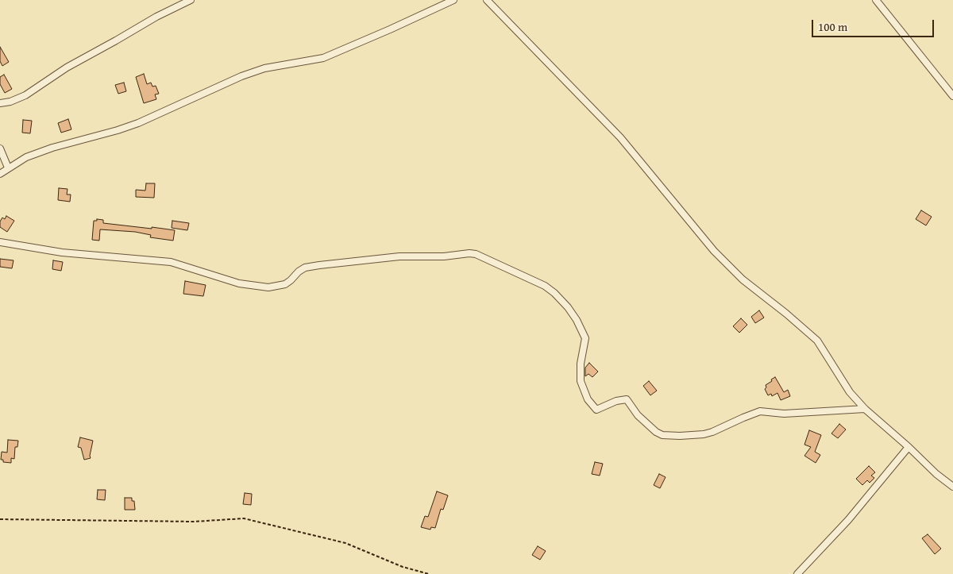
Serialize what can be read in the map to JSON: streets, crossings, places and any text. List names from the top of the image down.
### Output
{
  "scale_bar": "100 m"
}
